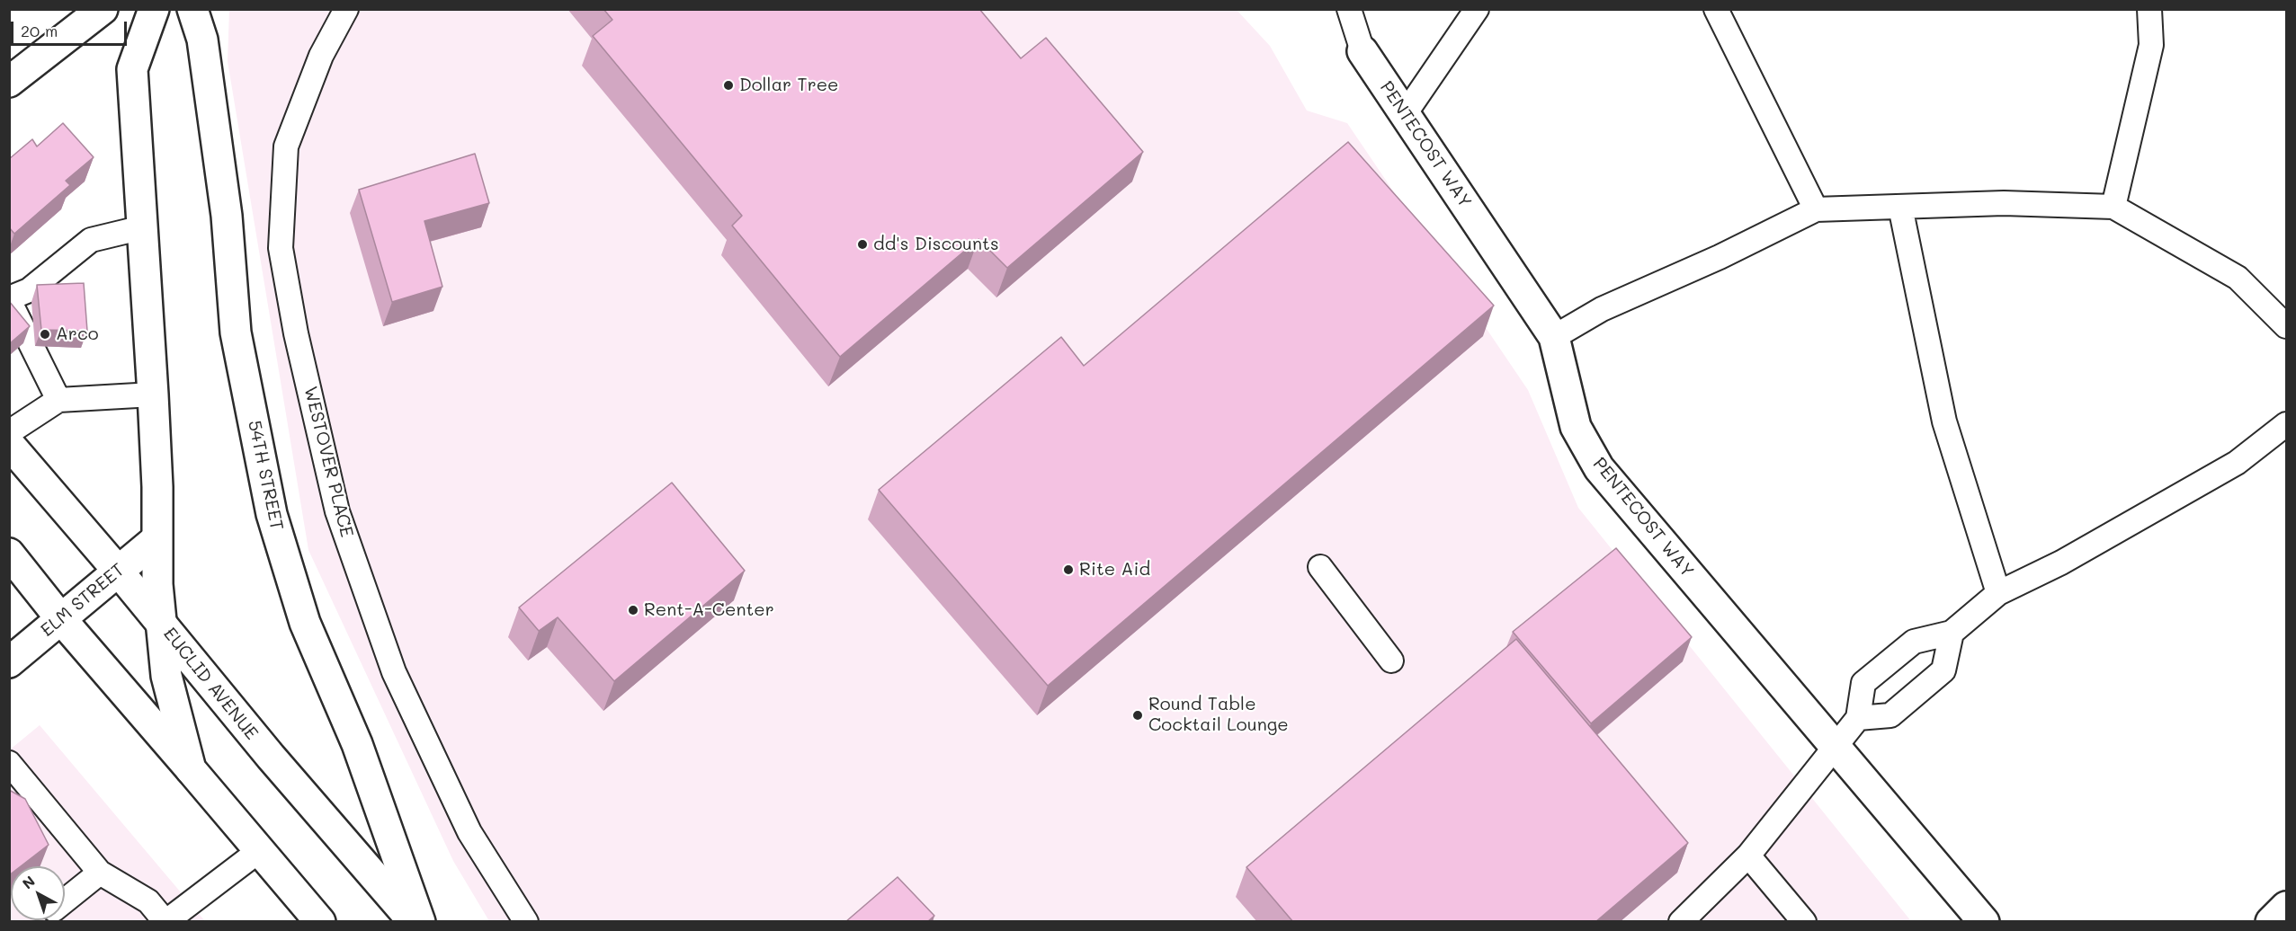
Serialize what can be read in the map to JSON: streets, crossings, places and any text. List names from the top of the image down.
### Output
{
  "streets": {
    "main road": [
      "PENTECOST WAY",
      "54TH STREET",
      "ELM STREET",
      "EUCLID AVENUE"
    ],
    "lane": ["WESTOVER PLACE"]
  },
  "crossings": [
    ["ELM STREET", "EUCLID AVENUE"]
  ],
  "places": [
    "Dollar Tree",
    "dd's Discounts",
    "Arco",
    "Rite Aid",
    "Rent-A-Center",
    "Round Table Cocktail Lounge"
  ],
  "scale_bar": "20 m",
  "north": "top left"
}
